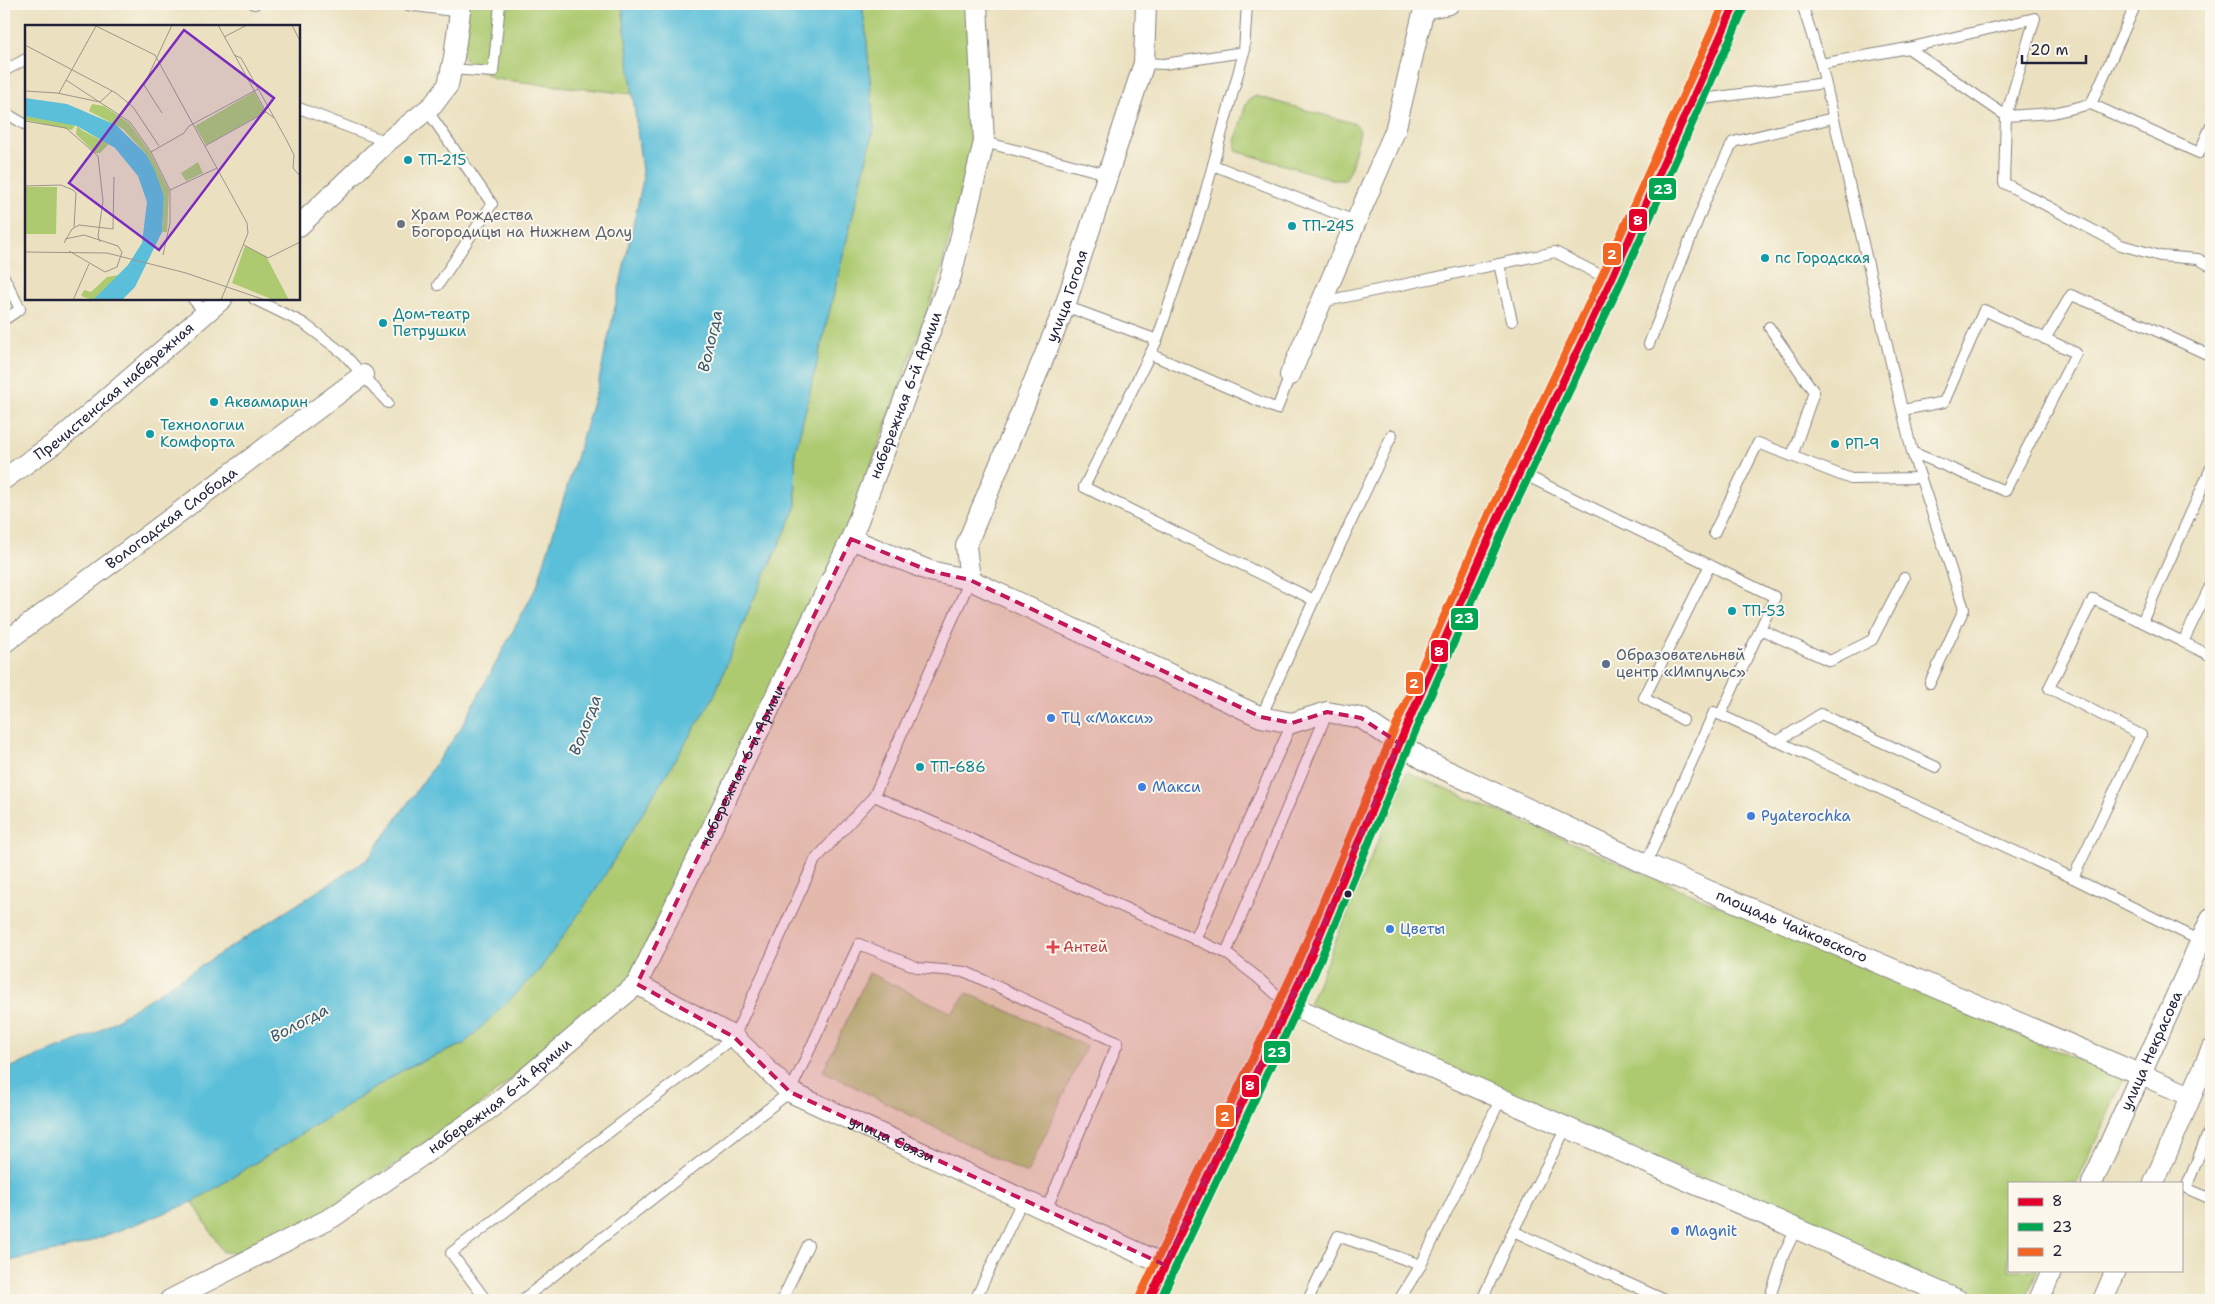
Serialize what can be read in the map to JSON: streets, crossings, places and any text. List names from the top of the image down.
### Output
{
  "streets": {
    "street": [
      "улица Гоголя",
      "Пречистенская набережная",
      "набережная 6-й Армии",
      "Вологодская Слобода",
      "площадь Чайковского",
      "улица Некрасова",
      "улица Связи"
    ]
  },
  "crossings": [
    ["набережная 6-й Армии", "улица Связи"],
    ["площадь Чайковского", "улица Некрасова"]
  ],
  "water": ["Вологда"],
  "places": {
    "other": [
      "ТП-215",
      "Храм Рождества Богородицы на Нижнем Долу",
      "ТП-245",
      "пс Городская",
      "Дом-театр Петрушки",
      "Аквамарин",
      "Технологии Комфорта",
      "РП-9",
      "ТП-53",
      "Образовательнвй центр «Импульс»",
      "ТЦ «Макси»",
      "ТП-686",
      "Макси",
      "Pyaterochka",
      "Цветы",
      "Magnit"
    ],
    "health": ["Антей"]
  },
  "lines": ["transit line 8", "transit line 2", "transit line 23"],
  "legend": ["8", "23", "2"],
  "scale_bar": "20 m"
}
